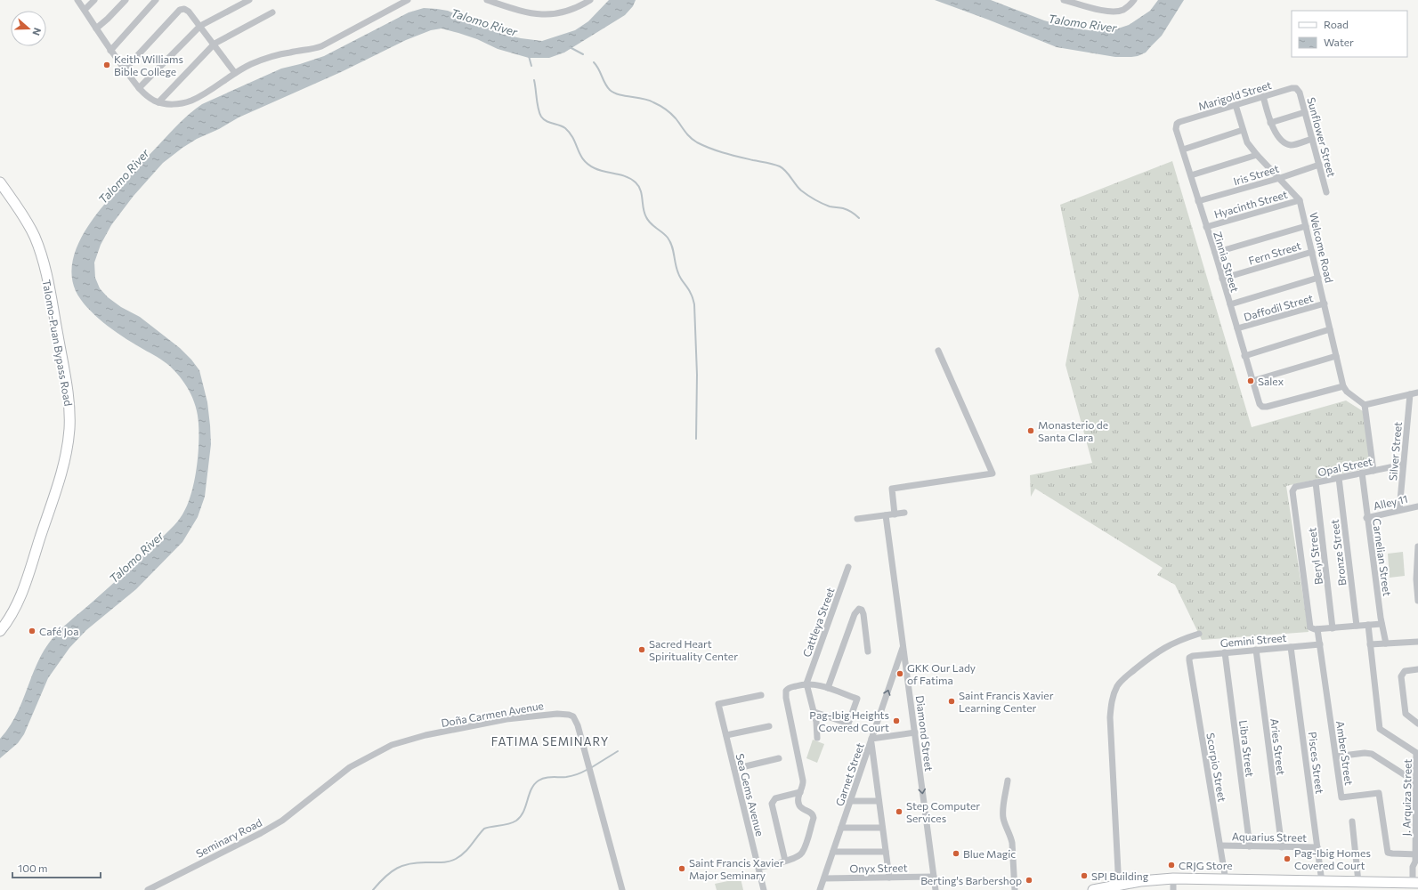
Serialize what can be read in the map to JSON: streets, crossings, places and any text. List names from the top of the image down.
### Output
{
  "streets": {
    "main road": ["Talomo-Puan Bypass Road"],
    "street": [
      "Marigold Street",
      "Sunflower Street",
      "Iris Street",
      "Hyacinth Street",
      "Welcome Road",
      "Fern Street",
      "Zinnia Street",
      "Daffodil Street",
      "Silver Street",
      "Opal Street",
      "Alley 11",
      "Bronze Street",
      "Beryl Street",
      "Carnelian Street",
      "Cattleya Street",
      "Gemini Street",
      "Doña Carmen Avenue",
      "Diamond Street",
      "Aries Street",
      "Libra Street",
      "Amber Street",
      "Pisces Street",
      "Scorpio Street",
      "Garnet Street",
      "Sea Gems Avenue",
      "J. Arquiza Street",
      "Aquarius Street",
      "Seminary Road",
      "Onyx Street"
    ]
  },
  "crossings": [
    ["Marigold Street", "Sunflower Street"],
    ["Marigold Street", "Welcome Road"],
    ["Marigold Street", "Zinnia Street"],
    ["Sunflower Street", "Iris Street"],
    ["Iris Street", "Welcome Road"],
    ["Iris Street", "Zinnia Street"],
    ["Hyacinth Street", "Welcome Road"],
    ["Hyacinth Street", "Zinnia Street"],
    ["Welcome Road", "Fern Street"],
    ["Welcome Road", "Zinnia Street"],
    ["Welcome Road", "Daffodil Street"],
    ["Fern Street", "Zinnia Street"],
    ["Zinnia Street", "Daffodil Street"],
    ["Silver Street", "Opal Street"],
    ["Silver Street", "Alley 11"],
    ["Opal Street", "Bronze Street"],
    ["Opal Street", "Beryl Street"],
    ["Opal Street", "Carnelian Street"],
    ["Opal Street", "Amber Street"],
    ["Alley 11", "Carnelian Street"],
    ["Gemini Street", "Aries Street"],
    ["Gemini Street", "Libra Street"],
    ["Gemini Street", "Amber Street"],
    ["Gemini Street", "Pisces Street"],
    ["Gemini Street", "Scorpio Street"],
    ["Doña Carmen Avenue", "Seminary Road"],
    ["Diamond Street", "Garnet Street"],
    ["Diamond Street", "Onyx Street"],
    ["Aries Street", "Aquarius Street"],
    ["Libra Street", "Aquarius Street"],
    ["Amber Street", "J. Arquiza Street"],
    ["Pisces Street", "Aquarius Street"],
    ["Scorpio Street", "Aquarius Street"],
    ["Garnet Street", "Onyx Street"]
  ],
  "one_way": ["Garnet Street"],
  "districts": ["FATIMA SEMINARY"],
  "water": ["Talomo River"],
  "places": [
    "Keith Williams Bible College",
    "Salex",
    "Monasterio de Santa Clara",
    "Café Joa",
    "Sacred Heart Spirituality Center",
    "GKK Our Lady of Fatima",
    "Saint Francis Xavier Learning Center",
    "Pag-Ibig Heights Covered Court",
    "Step Computer Services",
    "Blue Magic",
    "Pag-Ibig Homes Covered Court",
    "CRJG Store",
    "Saint Francis Xavier Major Seminary",
    "SPI Building",
    "Berting's Barbershop"
  ],
  "legend": ["Road", "Water"],
  "scale_bar": "100 m",
  "north": "right"
}
